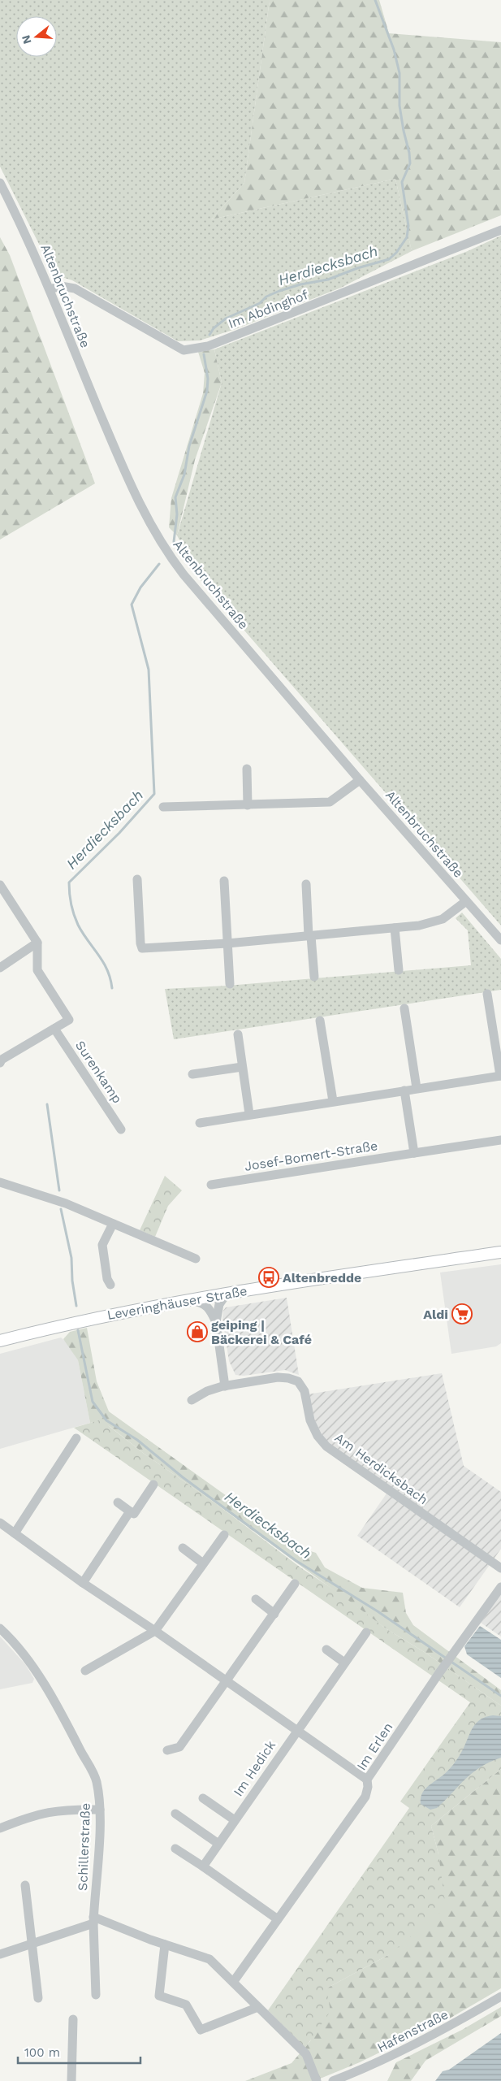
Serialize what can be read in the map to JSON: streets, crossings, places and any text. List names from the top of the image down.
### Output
{
  "streets": {
    "main road": ["Leveringhäuser Straße"],
    "street": [
      "Altenbruchstraße",
      "Im Abdinghof",
      "Surenkamp",
      "Josef-Bomert-Straße",
      "Am Herdicksbach",
      "Im Erlen",
      "Im Hedick",
      "Schillerstraße",
      "Hafenstraße"
    ]
  },
  "crossings": [
    ["Altenbruchstraße", "Im Abdinghof"]
  ],
  "water": ["Herdiecksbach"],
  "places": {
    "bus stop": ["Altenbredde"],
    "supermarket": ["Aldi"],
    "shop": ["geiping | Bäckerei & Café"]
  },
  "scale_bar": "100 m",
  "north": "left"
}
